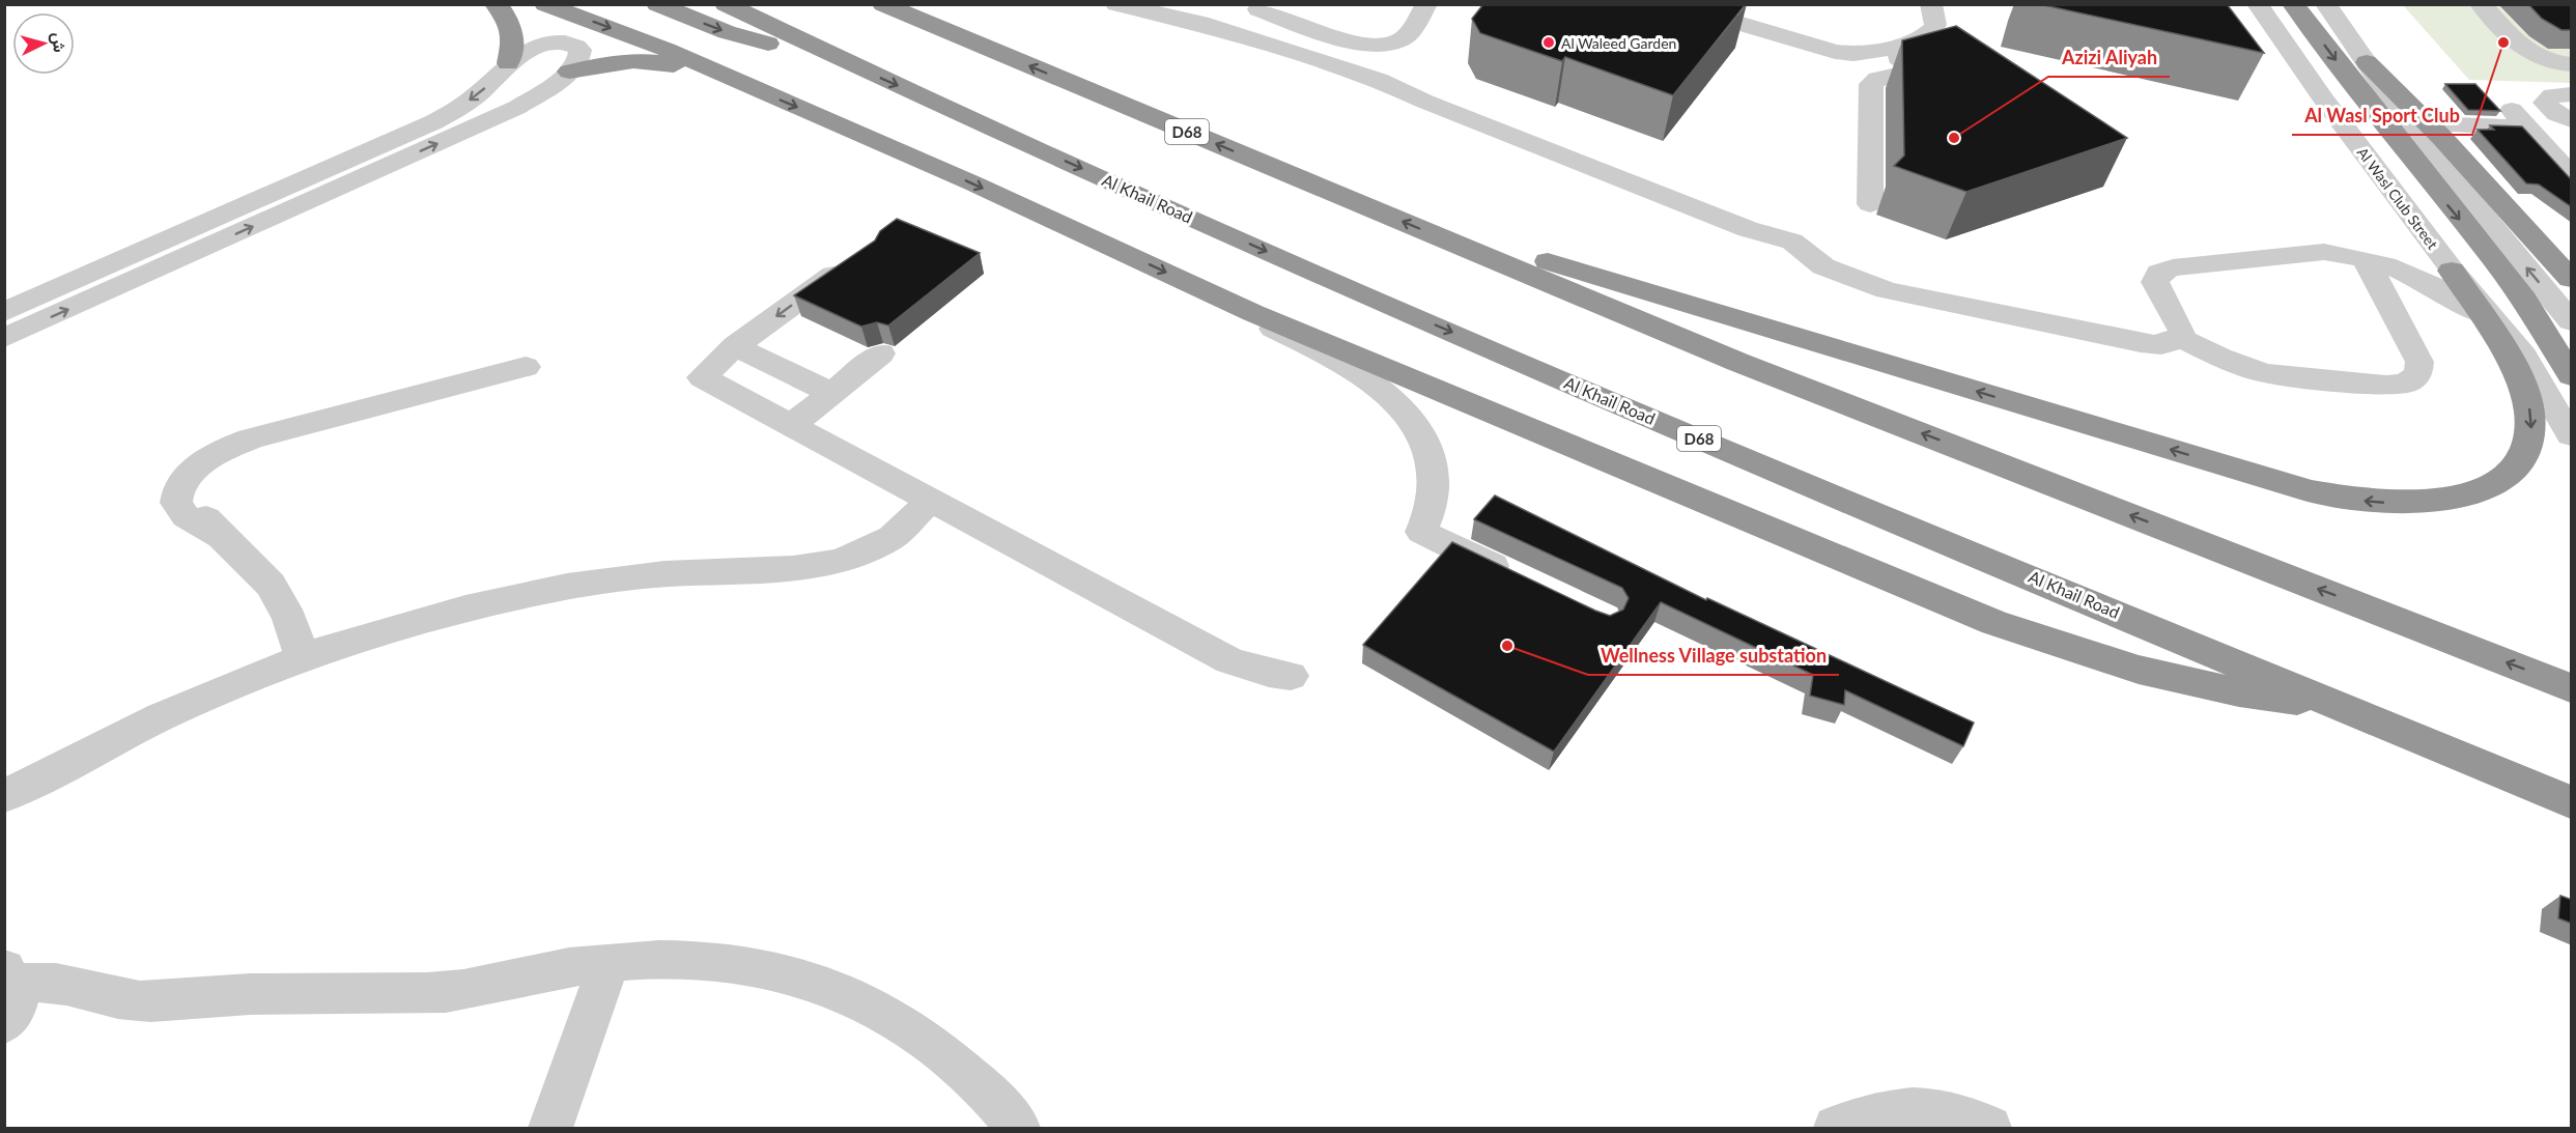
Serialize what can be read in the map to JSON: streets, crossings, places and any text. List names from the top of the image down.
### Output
{
  "streets": {
    "highway": ["D68", "Al Khail Road"],
    "street": ["Al Wasl Club Street"]
  },
  "places": [
    "Al Waleed Garden",
    "Al Wasl Sport Club",
    "Azizi Aliyah",
    "Wellness Village substation"
  ],
  "north": "right"
}
